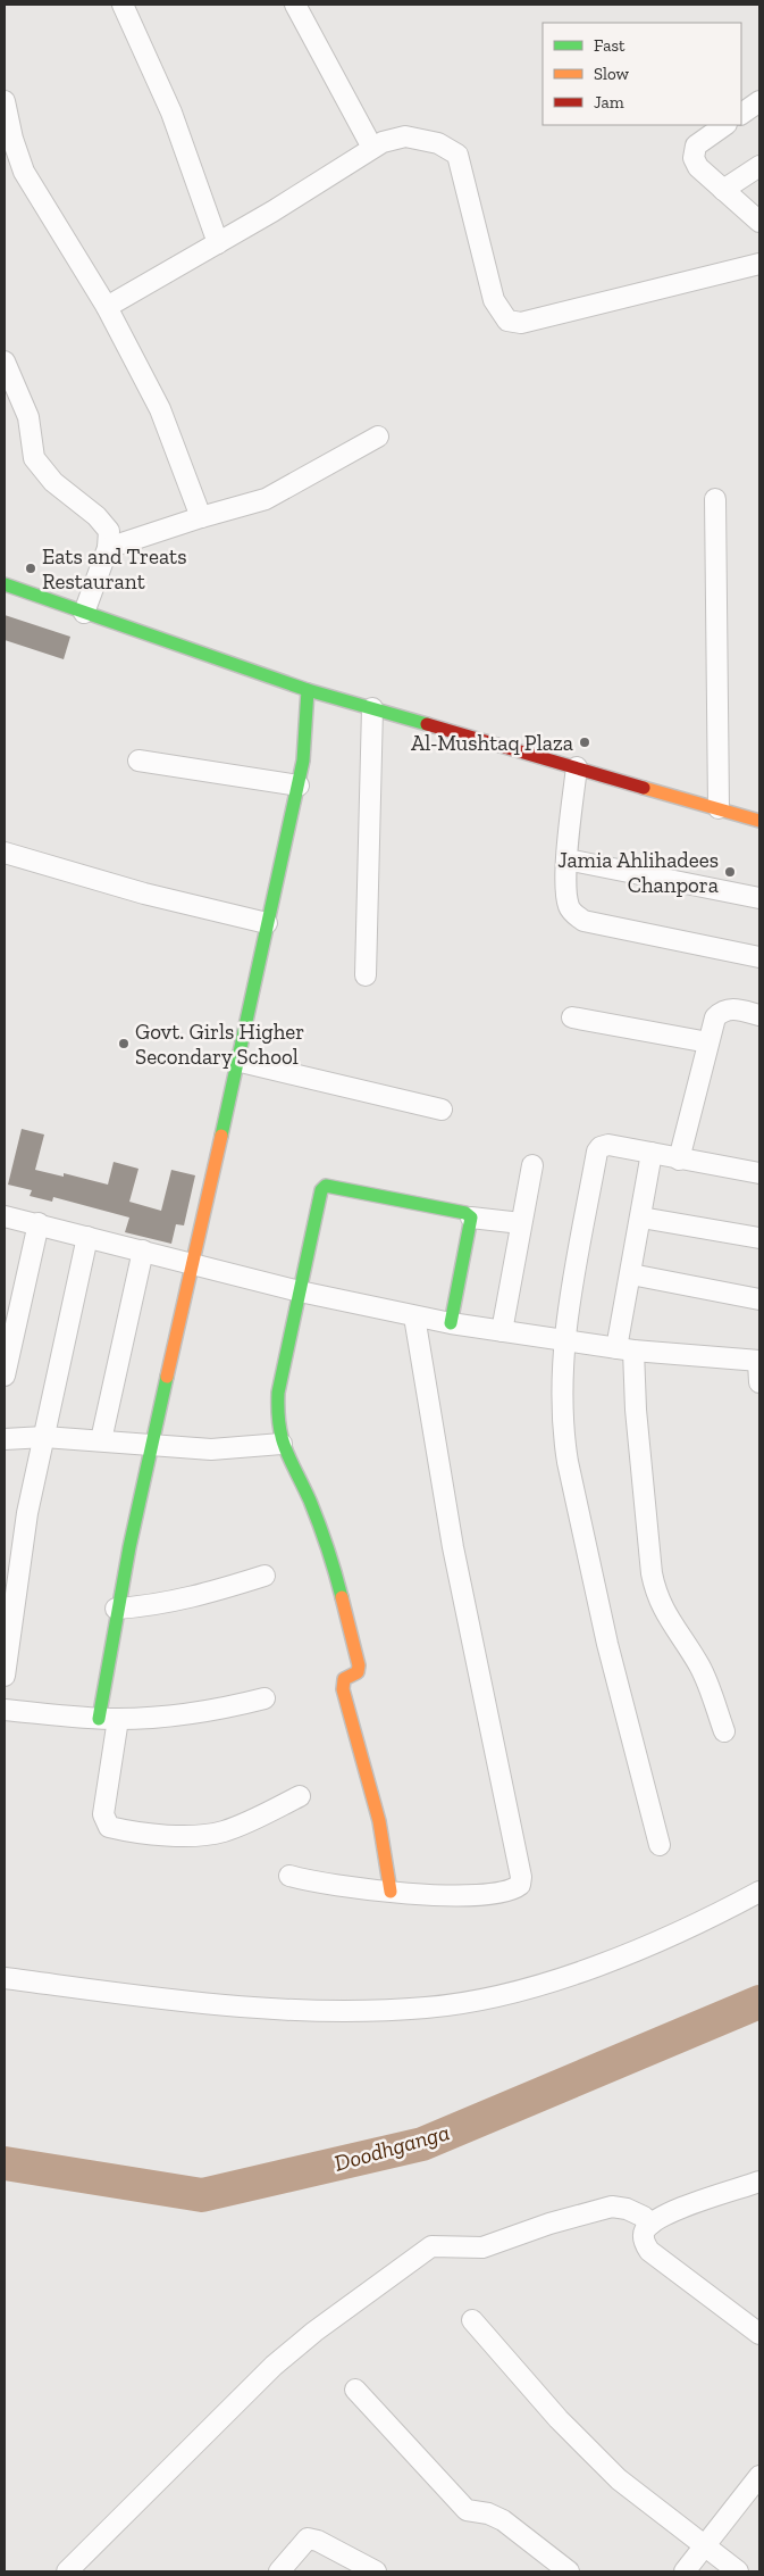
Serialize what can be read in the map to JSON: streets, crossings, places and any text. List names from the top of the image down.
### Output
{
  "water": ["Doodhganga"],
  "places": [
    "Eats and Treats Restaurant",
    "Al-Mushtaq Plaza",
    "Jamia Ahlihadees Chanpora",
    "Govt. Girls Higher Secondary School"
  ],
  "legend": ["Fast", "Slow", "Jam"]
}
